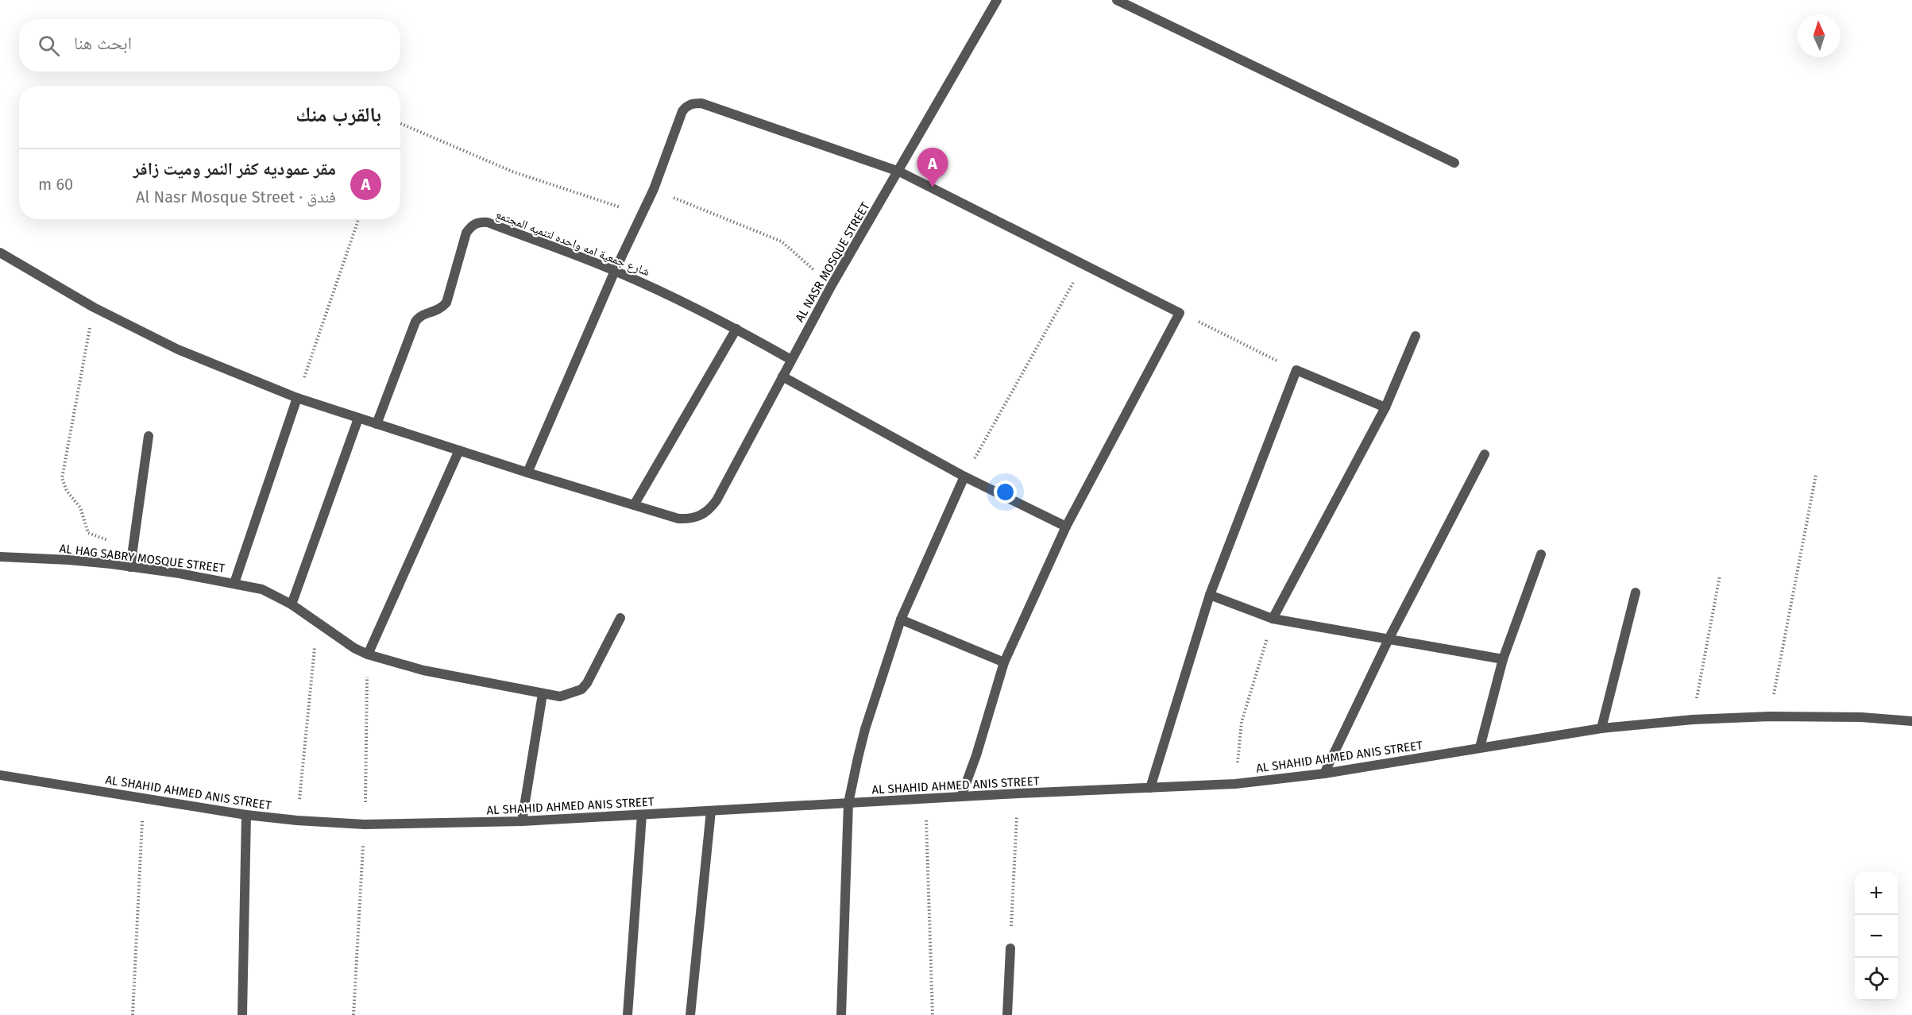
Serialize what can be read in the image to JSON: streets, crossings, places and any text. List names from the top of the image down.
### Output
{
  "streets": {
    "street": [
      "شارع جمعية امه واحده لتنميه المجتمع",
      "AL NASR MOSQUE STREET",
      "AL HAG SABRY MOSQUE STREET",
      "AL SHAHID AHMED ANIS STREET"
    ]
  },
  "crossings": [
    ["شارع جمعية امه واحده لتنميه المجتمع", "AL NASR MOSQUE STREET"]
  ],
  "north": "top",
  "page": {
    "search": "ابحث هنا",
    "heading": "بالقرب منك",
    "pins": "A",
    "list": [
      {
        "mark": "A",
        "name": "مقر عموديه كفر النمر وميت زافر",
        "note": "فندق · Al Nasr Mosque Street",
        "value": "60 m"
      }
    ],
    "map_buttons": ["+", "−"]
  }
}
